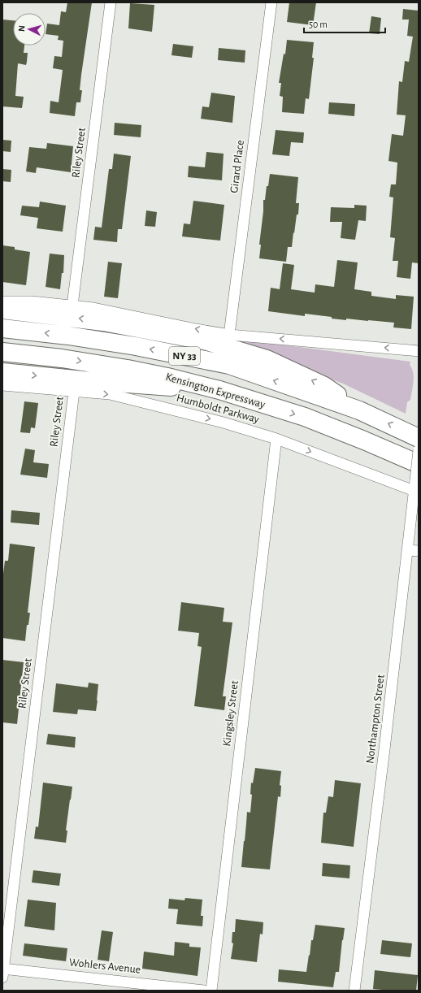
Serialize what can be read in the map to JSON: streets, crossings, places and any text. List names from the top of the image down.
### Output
{
  "streets": {
    "highway": ["NY 33", "Kensington Expressway"],
    "street": [
      "Riley Street",
      "Girard Place",
      "Humboldt Parkway",
      "Kingsley Street",
      "Northampton Street",
      "Wohlers Avenue"
    ]
  },
  "crossings": [
    ["Riley Street", "Humboldt Parkway"],
    ["Riley Street", "Wohlers Avenue"],
    ["Kensington Expressway", "Northampton Street"],
    ["Humboldt Parkway", "Kingsley Street"],
    ["Humboldt Parkway", "Northampton Street"]
  ],
  "scale_bar": "50 m",
  "north": "left"
}
